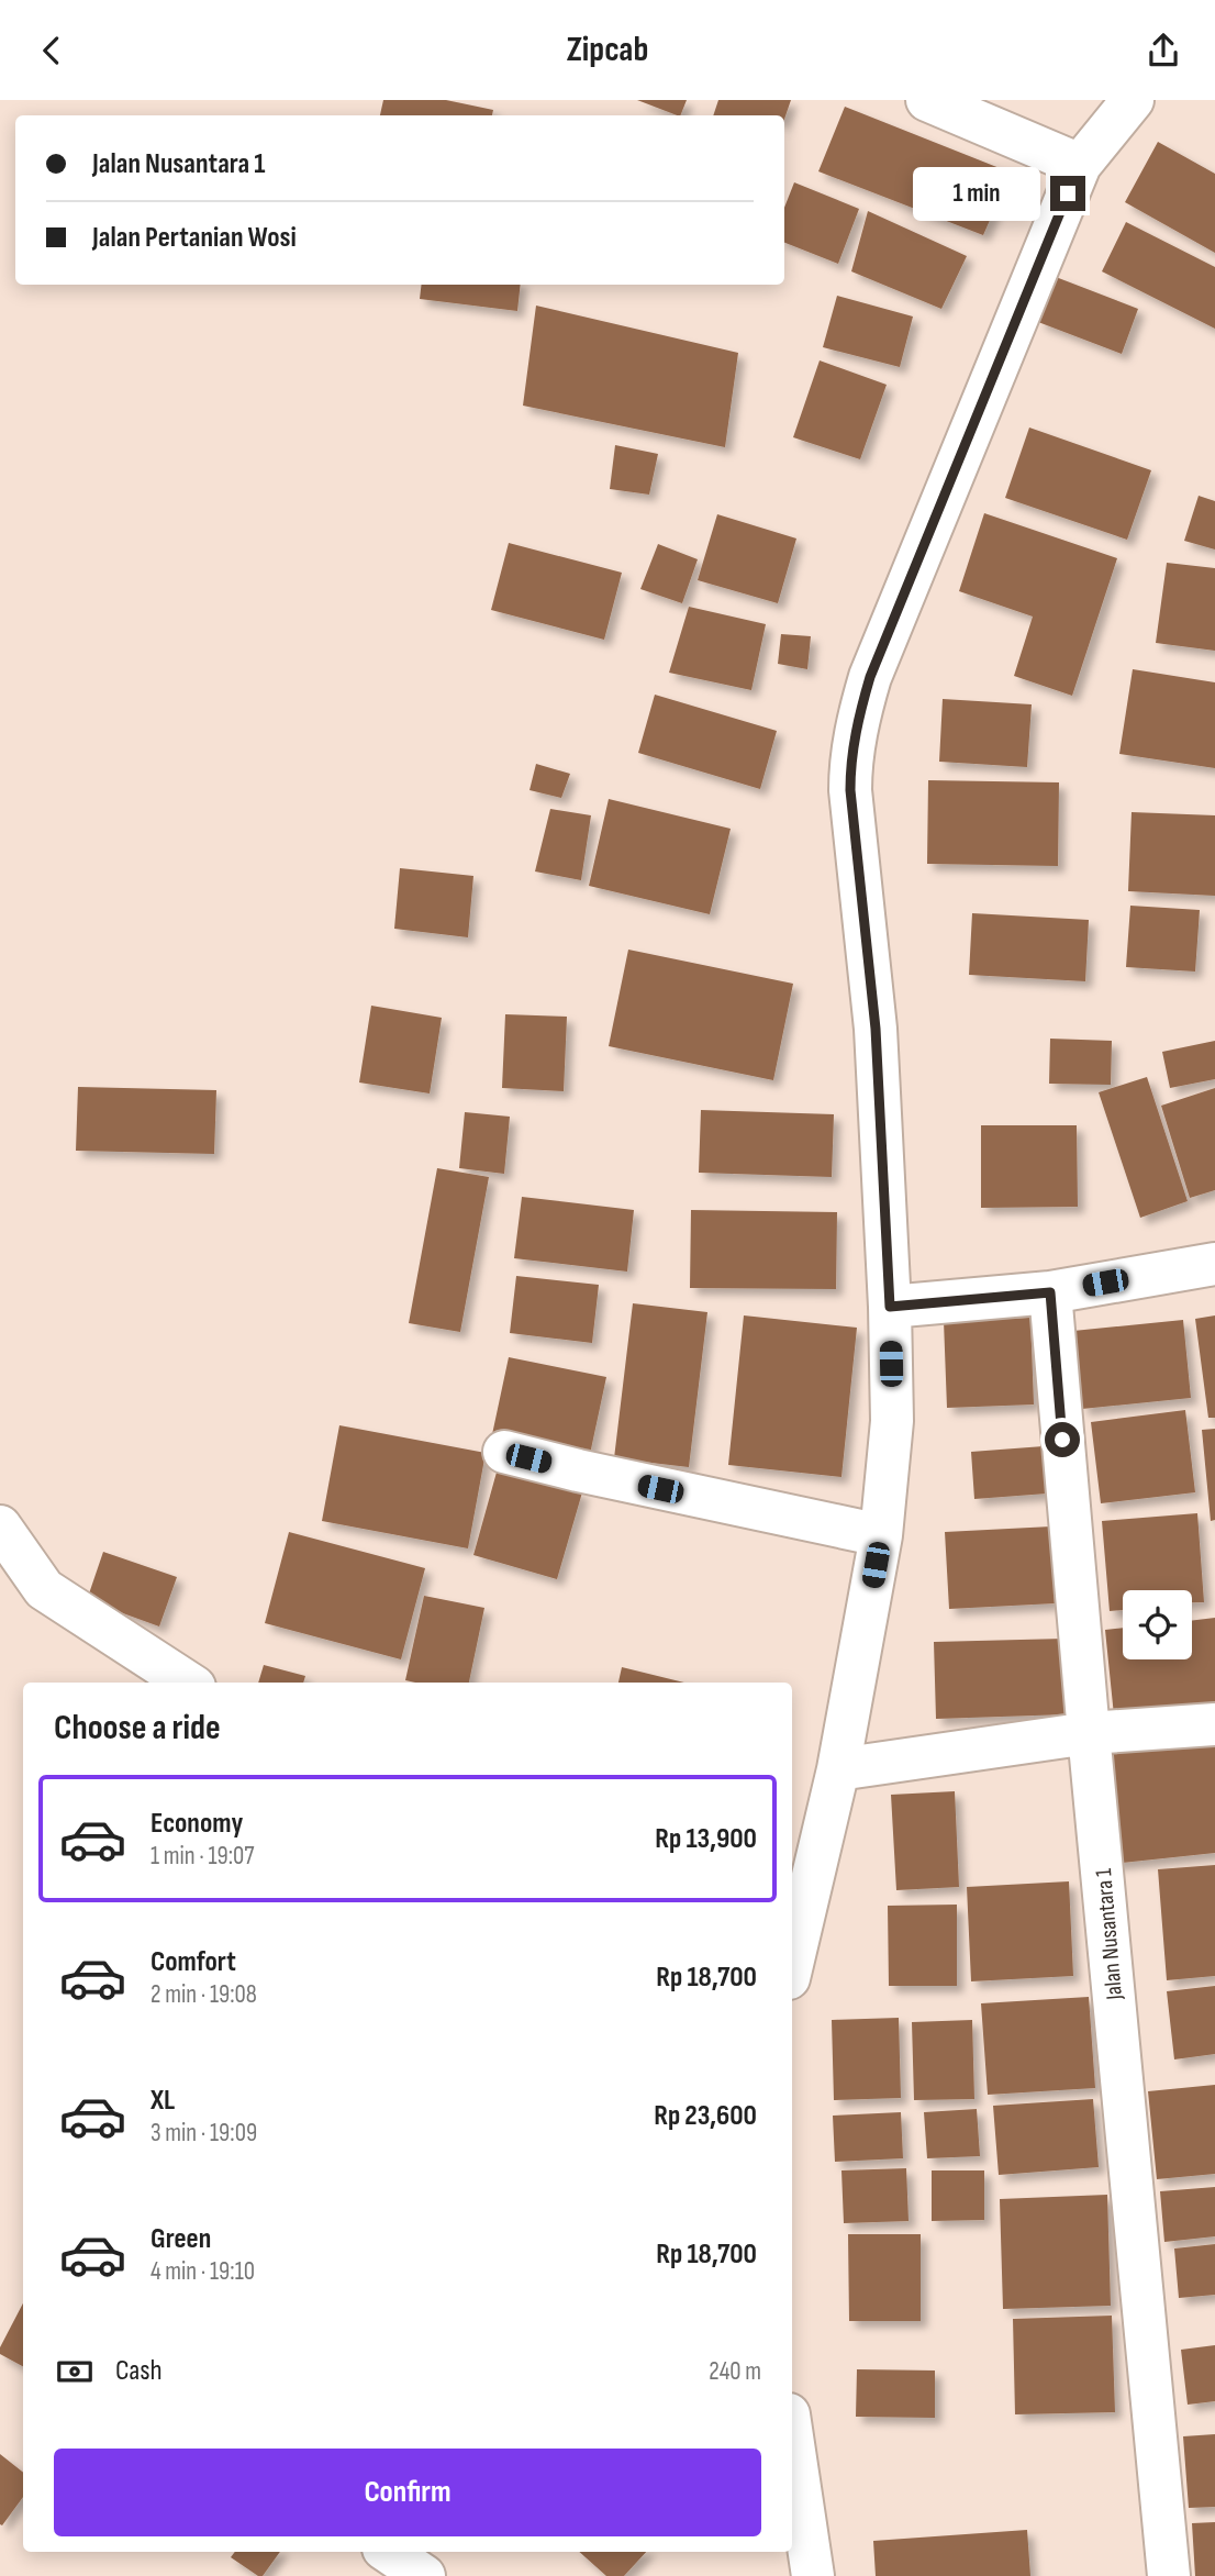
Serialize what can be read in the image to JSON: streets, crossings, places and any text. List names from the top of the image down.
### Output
{
  "streets": {
    "street": ["Jalan Nusantara 1"]
  },
  "page": {
    "header": "Zipcab",
    "banner": ["Jalan Nusantara 1", "Jalan Pertanian Wosi"],
    "bubble": "1 min",
    "heading": "Choose a ride",
    "list": [
      {
        "name": "Economy",
        "note": "1 min · 19:07",
        "value": "Rp 13,900"
      },
      {
        "name": "Comfort",
        "note": "2 min · 19:08",
        "value": "Rp 18,700"
      },
      {
        "name": "XL",
        "note": "3 min · 19:09",
        "value": "Rp 23,600"
      },
      {
        "name": "Green",
        "note": "4 min · 19:10",
        "value": "Rp 18,700"
      }
    ],
    "pay": ["Cash", "240 m"],
    "buttons": "Confirm"
  }
}
